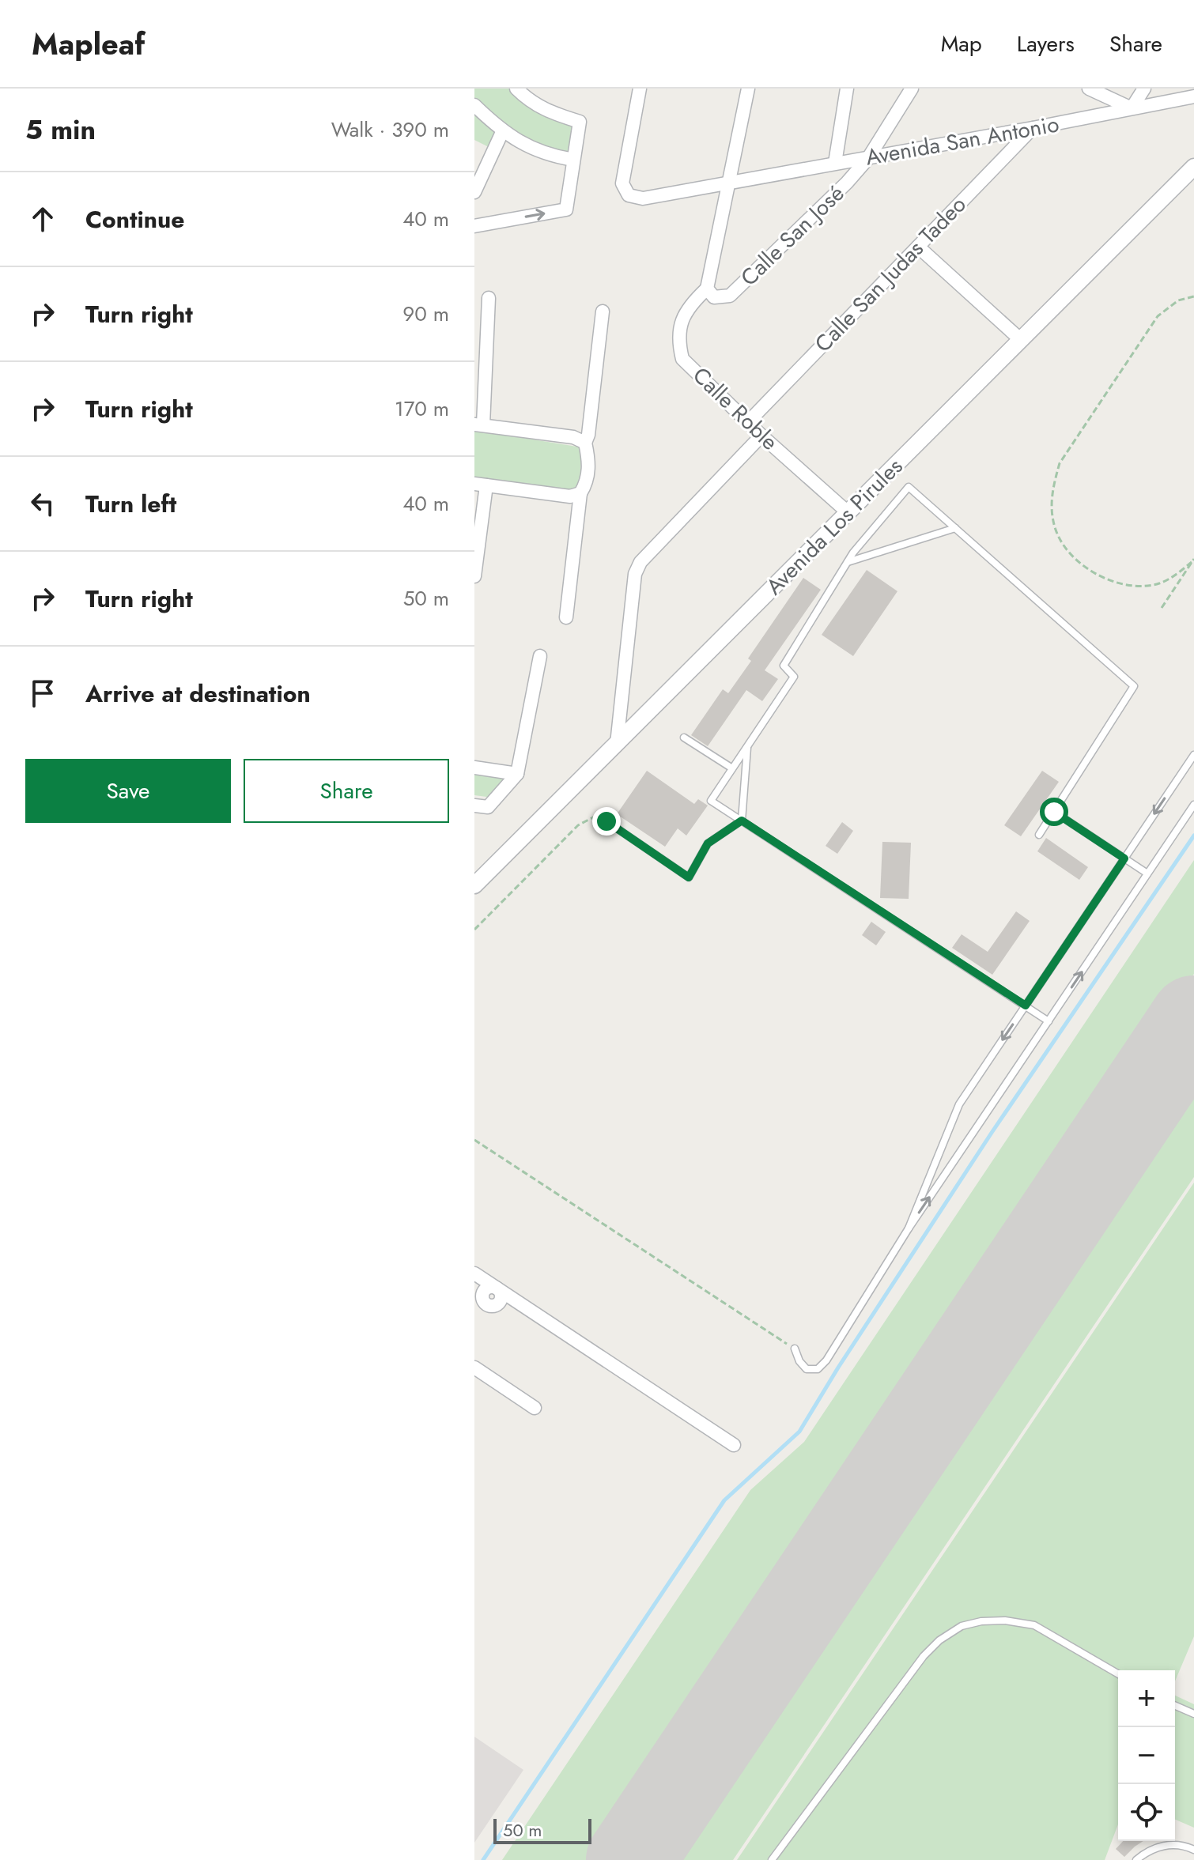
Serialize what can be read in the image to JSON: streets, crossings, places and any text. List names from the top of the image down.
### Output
{
  "streets": {
    "street": [
      "Avenida San Antonio",
      "Calle San José",
      "Calle San Judas Tadeo",
      "Calle Roble",
      "Avenida Los Pirules"
    ]
  },
  "crossings": [
    ["Avenida San Antonio", "Calle San José"],
    ["Avenida San Antonio", "Calle San Judas Tadeo"],
    ["Calle San José", "Calle Roble"],
    ["Calle San Judas Tadeo", "Calle Roble"],
    ["Calle Roble", "Avenida Los Pirules"]
  ],
  "scale_bar": "50 m",
  "page": {
    "header": "Mapleaf",
    "nav": ["Map", "Layers", "Share"],
    "heading": ["5 min", "Walk · 390 m"],
    "list": [
      ["Continue", "40 m"],
      ["Turn right", "90 m"],
      ["Turn right", "170 m"],
      ["Turn left", "40 m"],
      ["Turn right", "50 m"],
      "Arrive at destination"
    ],
    "buttons": ["Save", "Share"],
    "map_buttons": ["+", "−"],
    "scale": "50 m"
  }
}
